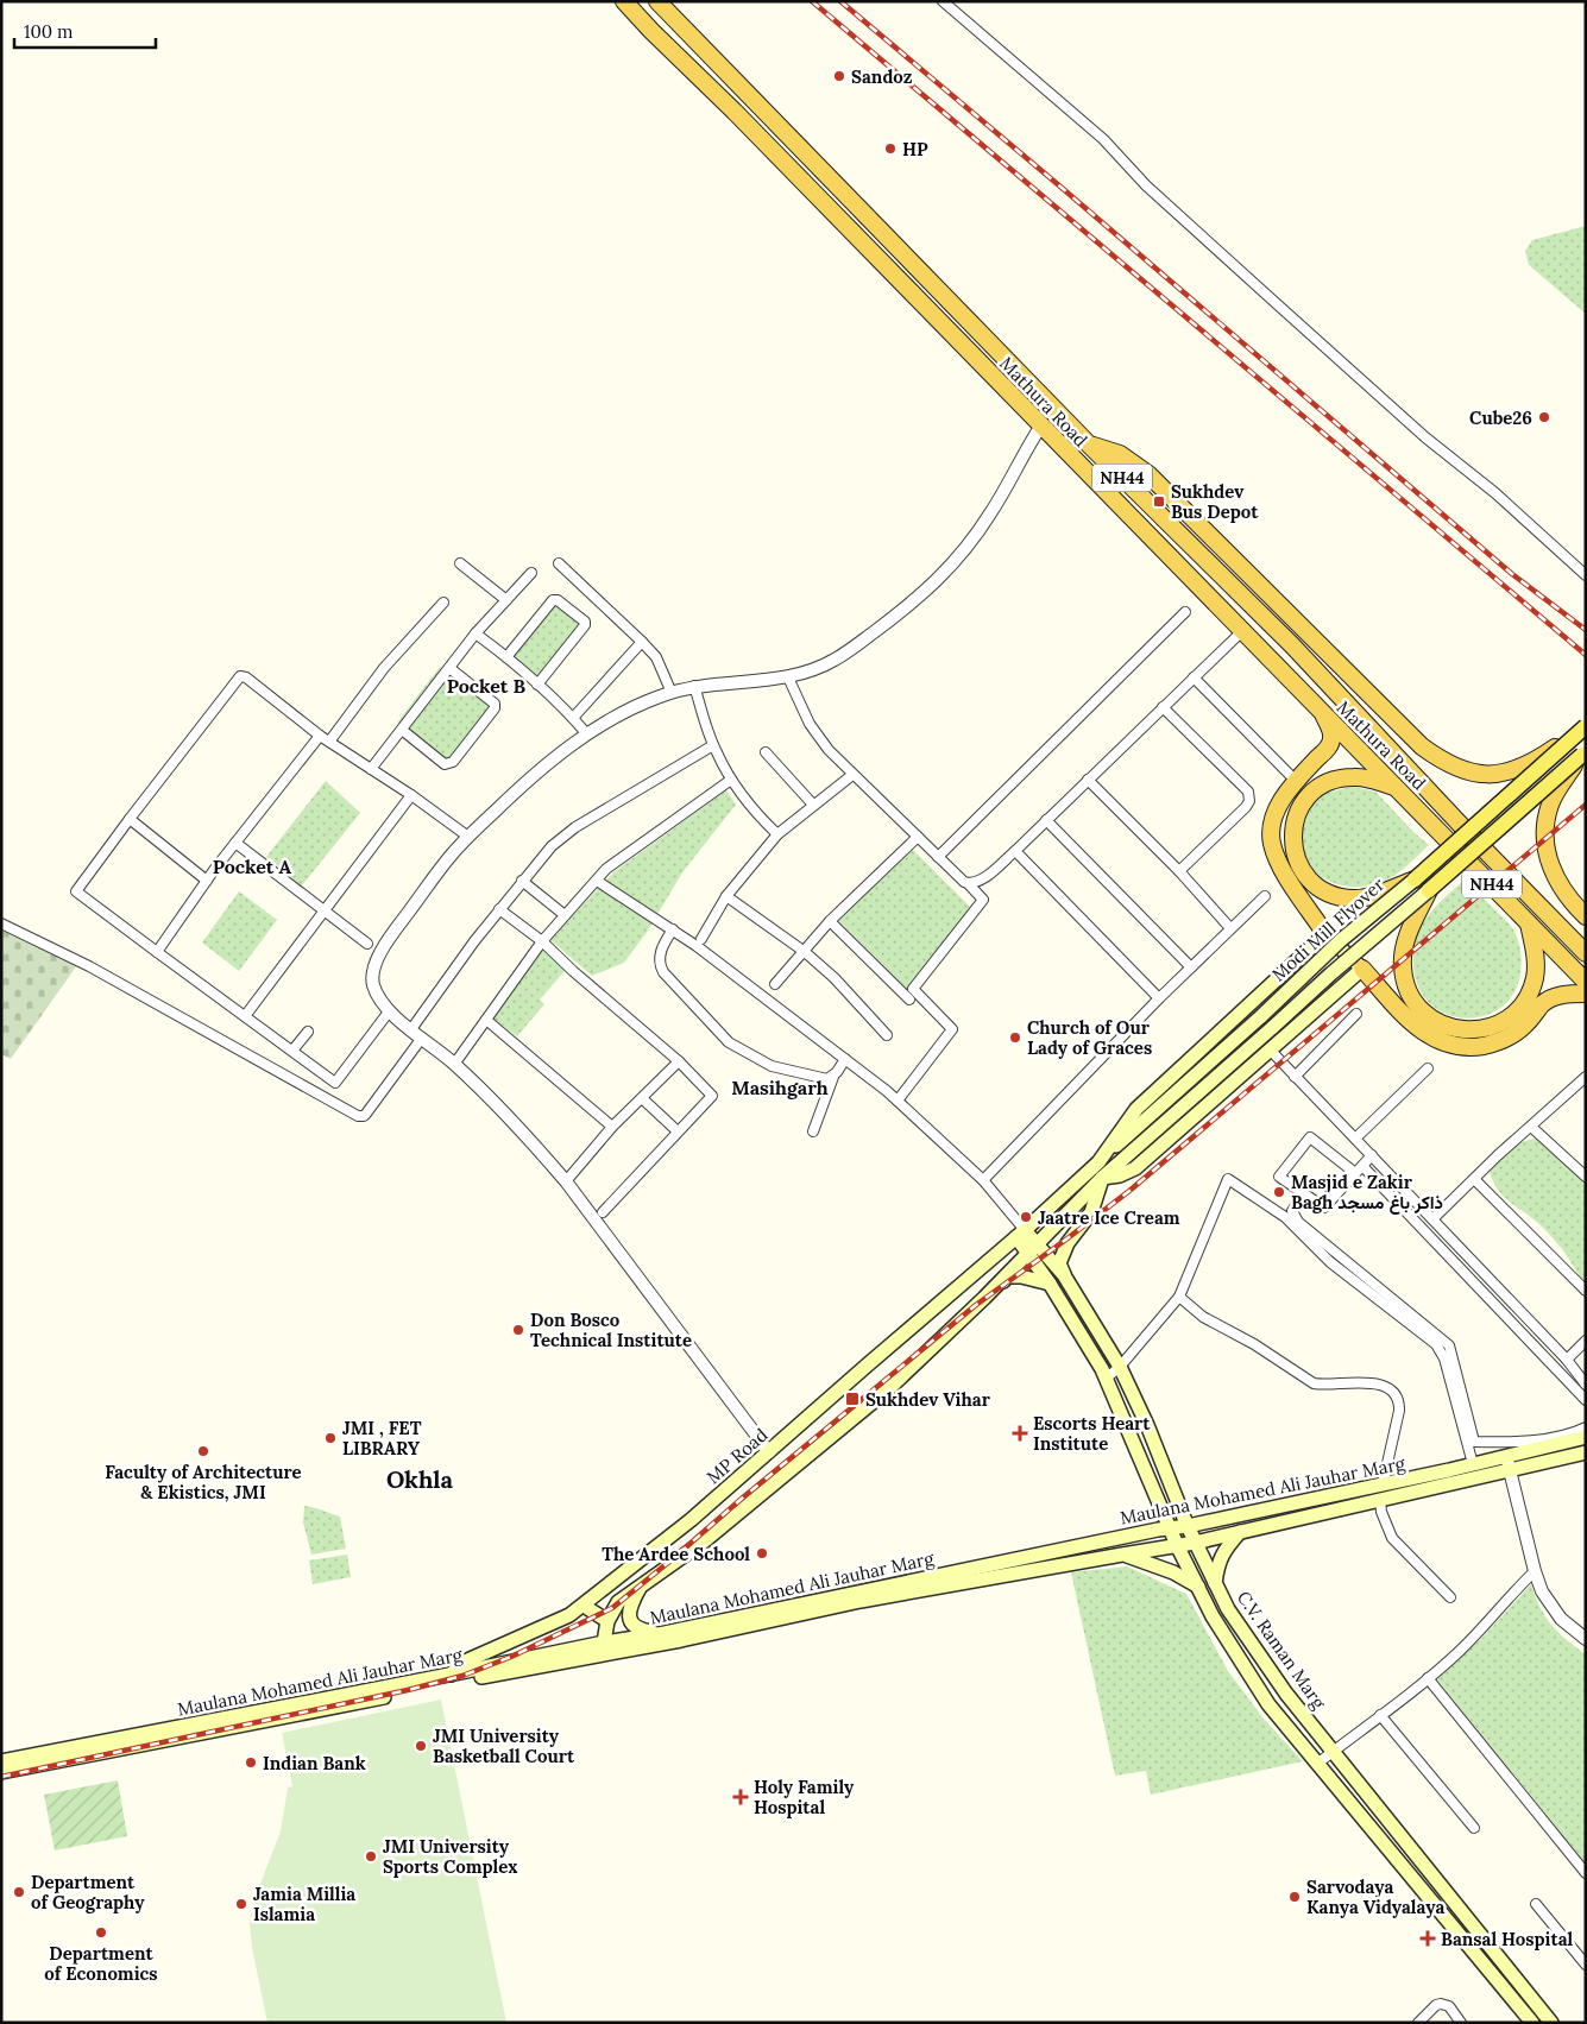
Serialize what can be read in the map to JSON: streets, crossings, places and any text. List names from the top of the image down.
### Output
{
  "streets": {
    "highway": ["Mathura Road", "NH44"],
    "main road": [
      "Modi Mill Flyover",
      "MP Road",
      "Maulana Mohamed Ali Jauhar Marg",
      "C.V. Raman Marg"
    ]
  },
  "crossings": [
    ["Modi Mill Flyover", "MP Road"],
    ["Modi Mill Flyover", "C.V. Raman Marg"],
    ["MP Road", "Maulana Mohamed Ali Jauhar Marg"],
    ["MP Road", "C.V. Raman Marg"],
    ["Maulana Mohamed Ali Jauhar Marg", "C.V. Raman Marg"]
  ],
  "districts": [
    "Pocket B",
    "Pocket A",
    "Masihgarh",
    "Okhla"
  ],
  "places": {
    "other": [
      "Sandoz",
      "HP",
      "Cube26",
      "Church of Our Lady of Graces",
      "Masjid e Zakir Bagh ذاکر باغ مسجد",
      "Jaatre Ice Cream",
      "Don Bosco Technical Institute",
      "JMI , FET LIBRARY",
      "Faculty of Architecture & Ekistics, JMI",
      "The Ardee School",
      "JMI University Basketball Court",
      "Indian Bank",
      "JMI University Sports Complex",
      "Department of Geography",
      "Sarvodaya Kanya Vidyalaya",
      "Jamia Millia Islamia",
      "Department of Economics"
    ],
    "transit": ["Sukhdev Bus Depot", "Sukhdev Vihar"],
    "health": ["Escorts Heart Institute", "Holy Family Hospital", "Bansal Hospital"]
  },
  "scale_bar": "100 m"
}
